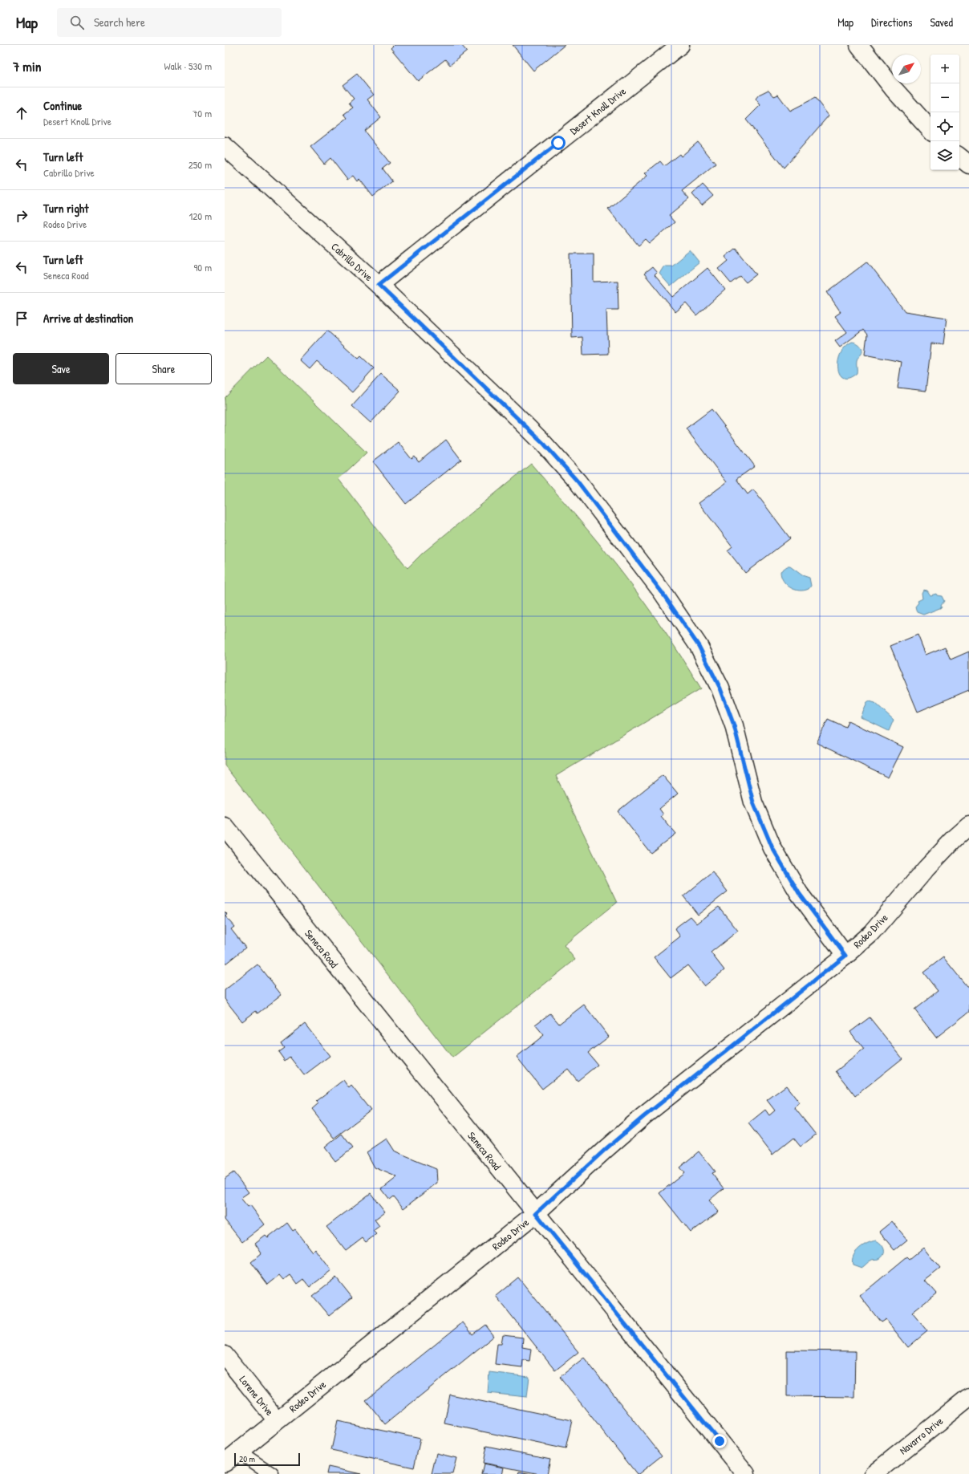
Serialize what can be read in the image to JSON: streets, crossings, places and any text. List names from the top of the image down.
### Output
{
  "streets": {
    "street": [
      "Desert Knoll Drive",
      "Cabrillo Drive",
      "Rodeo Drive",
      "Seneca Road",
      "Lorene Drive",
      "Navarro Drive"
    ]
  },
  "crossings": [
    ["Desert Knoll Drive", "Cabrillo Drive"],
    ["Cabrillo Drive", "Rodeo Drive"],
    ["Rodeo Drive", "Seneca Road"],
    ["Rodeo Drive", "Lorene Drive"]
  ],
  "scale_bar": "20 m",
  "north": "top right",
  "page": {
    "header": "Map",
    "search": "Search here",
    "nav": ["Map", "Directions", "Saved"],
    "heading": ["7 min", "Walk · 530 m"],
    "map_buttons": ["+", "−"],
    "list": [
      ["Continue", "Desert Knoll Drive", "70 m"],
      ["Turn left", "Cabrillo Drive", "250 m"],
      ["Turn right", "Rodeo Drive", "120 m"],
      ["Turn left", "Seneca Road", "90 m"],
      "Arrive at destination"
    ],
    "buttons": ["Save", "Share"],
    "scale": "20 m"
  }
}
